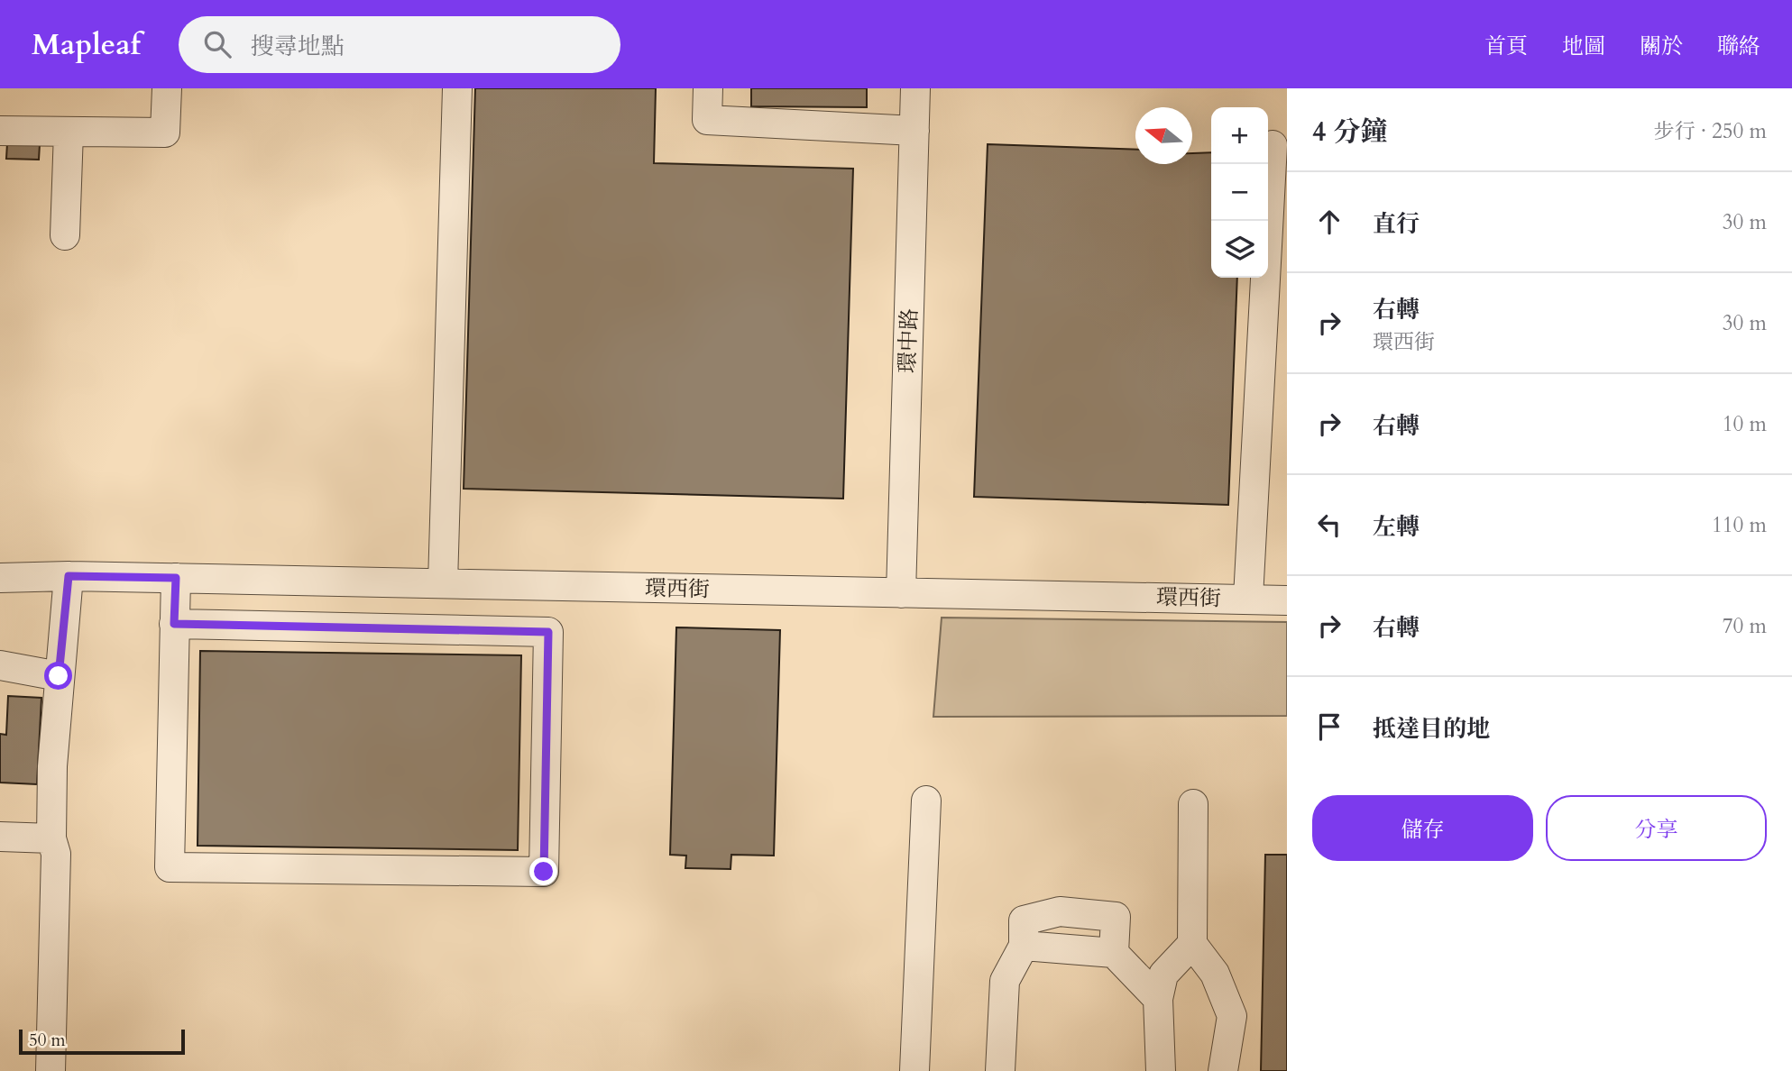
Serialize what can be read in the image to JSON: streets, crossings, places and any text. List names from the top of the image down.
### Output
{
  "streets": {
    "street": ["環中路", "環西街"]
  },
  "crossings": [
    ["環中路", "環西街"]
  ],
  "scale_bar": "50 m",
  "north": "left",
  "page": {
    "header": "Mapleaf",
    "search": "搜尋地點",
    "nav": [
      "首頁",
      "地圖",
      "關於",
      "聯絡"
    ],
    "heading": ["4 分鐘", "步行 · 250 m"],
    "map_buttons": ["+", "−"],
    "list": [
      ["直行", "30 m"],
      ["右轉", "環西街", "30 m"],
      ["右轉", "10 m"],
      ["左轉", "110 m"],
      ["右轉", "70 m"],
      "抵達目的地"
    ],
    "buttons": ["儲存", "分享"],
    "scale": "50 m"
  }
}
